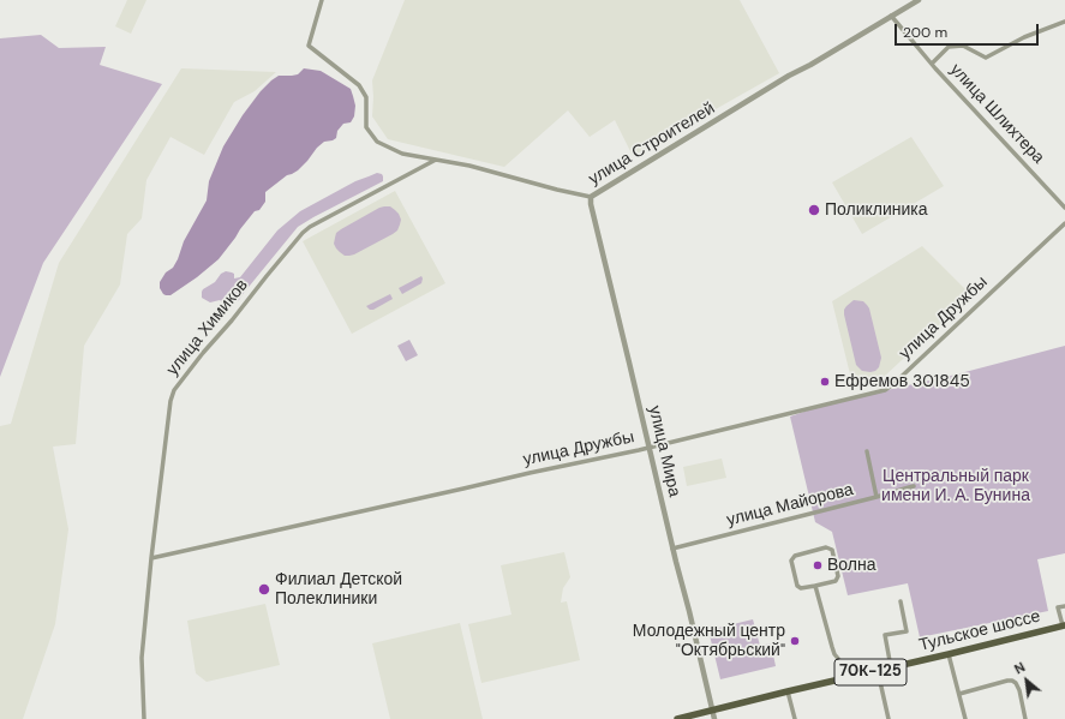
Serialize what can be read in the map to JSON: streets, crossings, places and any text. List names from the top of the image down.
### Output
{
  "streets": {
    "main road": ["Тульское шоссе", "70К-125"],
    "street": [
      "улица Шлихтера",
      "улица Строителей",
      "улица Дружбы",
      "улица Химиков",
      "улица Мира",
      "улица Майорова"
    ]
  },
  "crossings": [
    ["улица Шлихтера", "улица Строителей"],
    ["улица Строителей", "улица Химиков"],
    ["улица Строителей", "улица Мира"],
    ["улица Дружбы", "улица Химиков"],
    ["улица Дружбы", "улица Мира"],
    ["улица Мира", "улица Майорова"],
    ["улица Мира", "Тульское шоссе"]
  ],
  "parks": ["Центральный парк имени И. А. Бунина"],
  "places": [
    "Поликлиника",
    "Ефремов 301845",
    "Волна",
    "Филиал Детской Полеклиники",
    "Молодежный центр \"Октябрьский\""
  ],
  "scale_bar": "200 m",
  "north": "top left"
}
